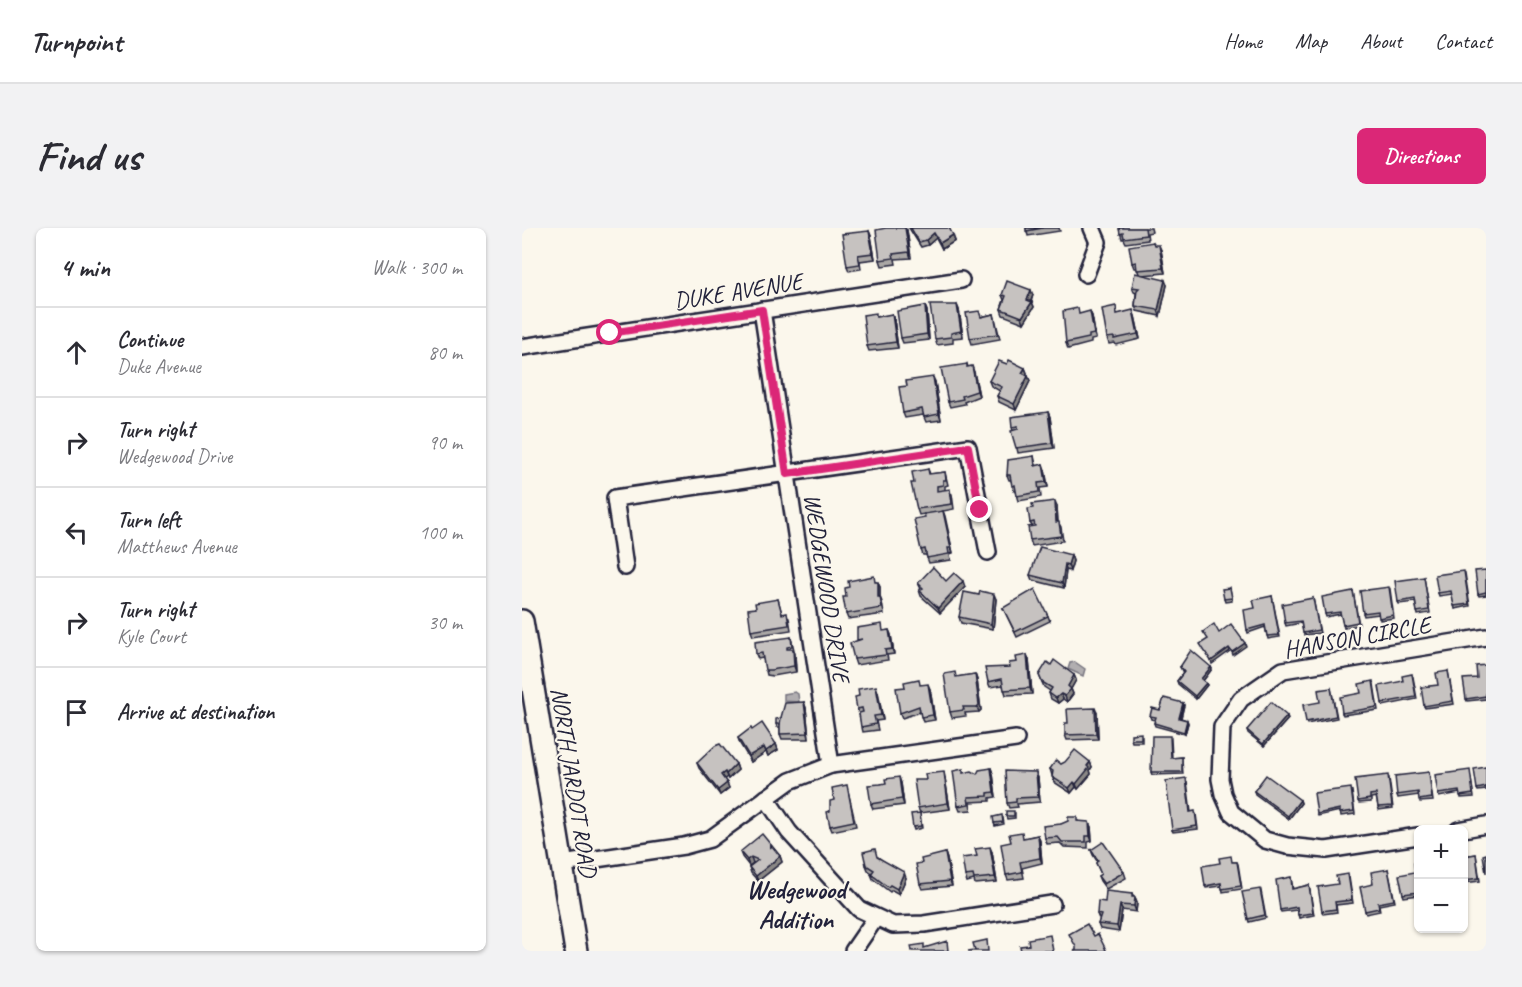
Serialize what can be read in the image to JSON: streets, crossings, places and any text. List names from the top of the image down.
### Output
{
  "streets": {
    "main road": ["NORTH JARDOT ROAD"],
    "street": ["DUKE AVENUE", "WEDGEWOOD DRIVE", "HANSON CIRCLE"]
  },
  "crossings": [
    ["DUKE AVENUE", "WEDGEWOOD DRIVE"]
  ],
  "districts": ["Wedgewood Addition"],
  "page": {
    "header": "Turnpoint",
    "nav": [
      "Home",
      "Map",
      "About",
      "Contact"
    ],
    "buttons": "Directions",
    "title": "Find us",
    "heading": ["4 min", "Walk · 300 m"],
    "list": [
      ["Continue", "Duke Avenue", "80 m"],
      ["Turn right", "Wedgewood Drive", "90 m"],
      ["Turn left", "Matthews Avenue", "100 m"],
      ["Turn right", "Kyle Court", "30 m"],
      "Arrive at destination"
    ],
    "map_buttons": ["+", "−"]
  }
}
